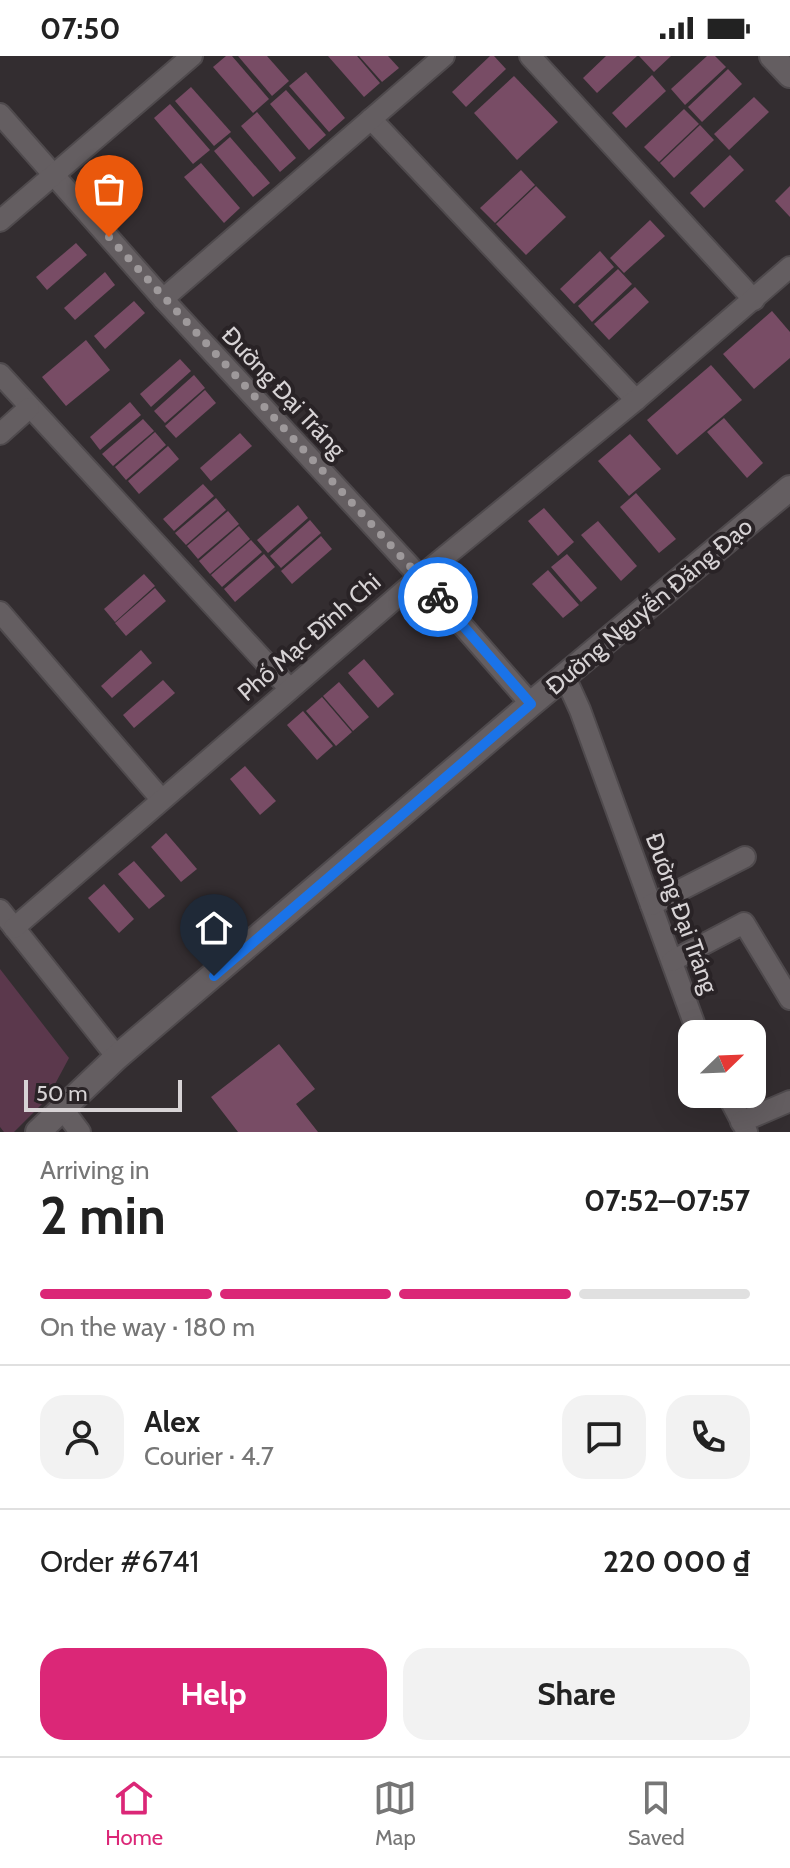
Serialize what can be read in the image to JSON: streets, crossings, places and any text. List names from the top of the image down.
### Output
{
  "streets": {
    "main road": ["Đường Nguyễn Đăng Đạo"],
    "street": ["Đường Đại Tráng", "Phố Mạc Đĩnh Chi"]
  },
  "crossings": [
    ["Đường Đại Tráng", "Đường Nguyễn Đăng Đạo"],
    ["Đường Đại Tráng", "Phố Mạc Đĩnh Chi"]
  ],
  "scale_bar": "50 m",
  "north": "top right",
  "page": {
    "status": "07:50",
    "scale": "50 m",
    "heading": ["2 min", "Arriving in", "07:52–07:57"],
    "panel": [
      "Alex",
      "Courier · 4.7",
      "Order #6741",
      "220 000 ₫"
    ],
    "bar": "On the way · 180 m",
    "buttons": ["Help", "Share"],
    "tabs": ["Home", "Map", "Saved"]
  }
}
